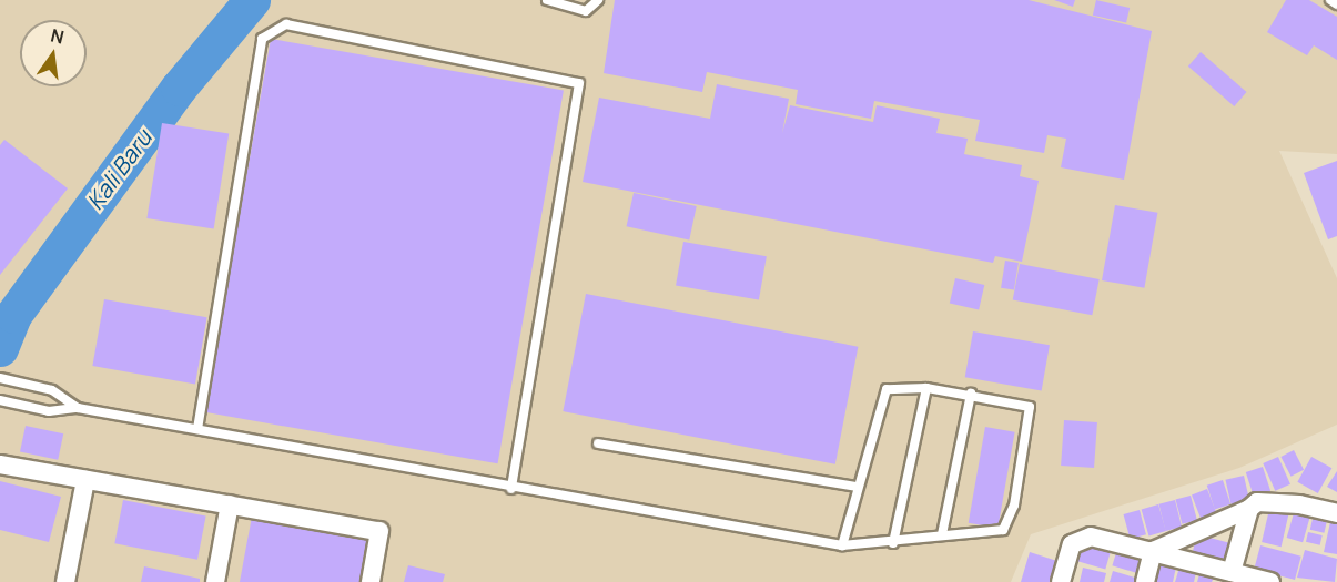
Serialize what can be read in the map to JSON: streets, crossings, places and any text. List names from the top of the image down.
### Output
{
  "water": ["Kali Baru"],
  "north": "top"
}
